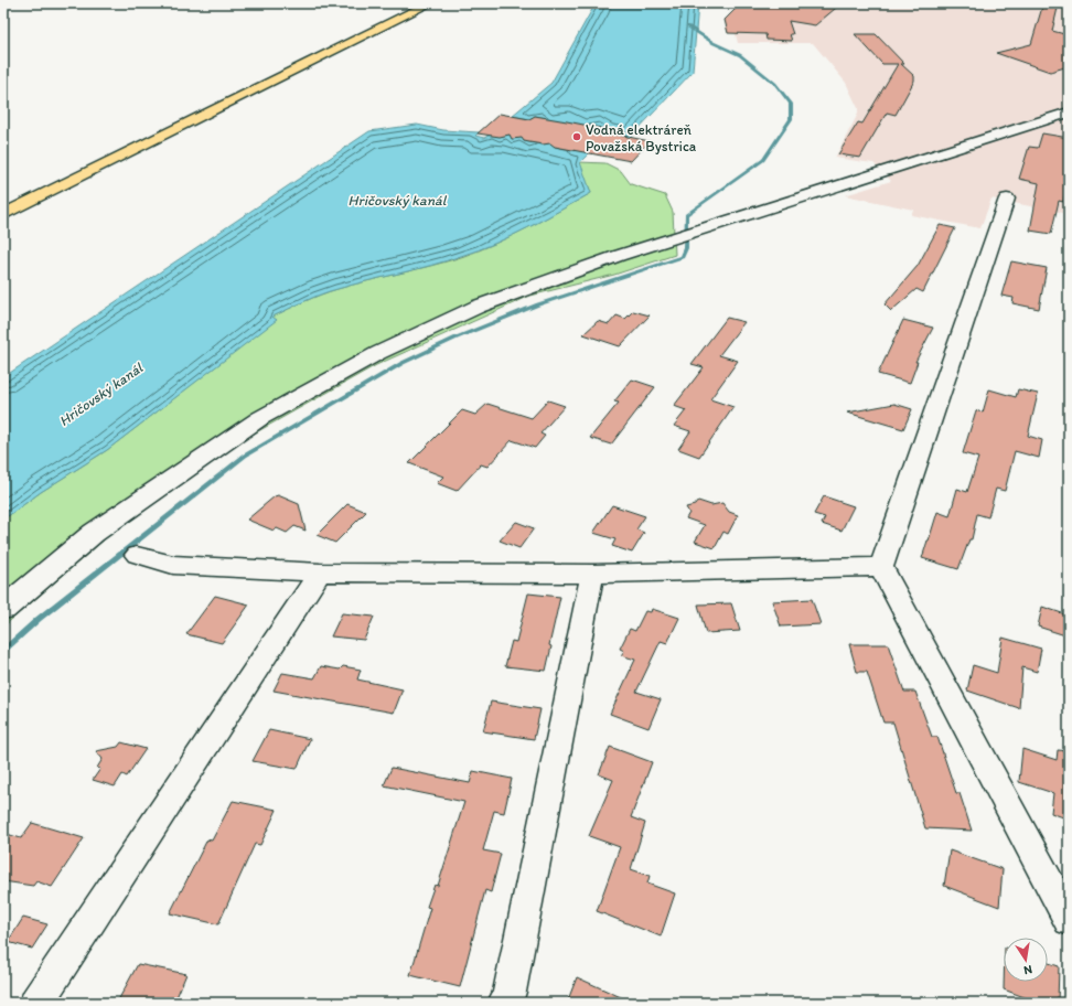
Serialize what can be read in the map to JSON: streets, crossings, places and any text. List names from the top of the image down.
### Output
{
  "water": ["Hričovský kanál"],
  "places": ["Vodná elektráreň Považská Bystrica"],
  "north": "bottom"
}
